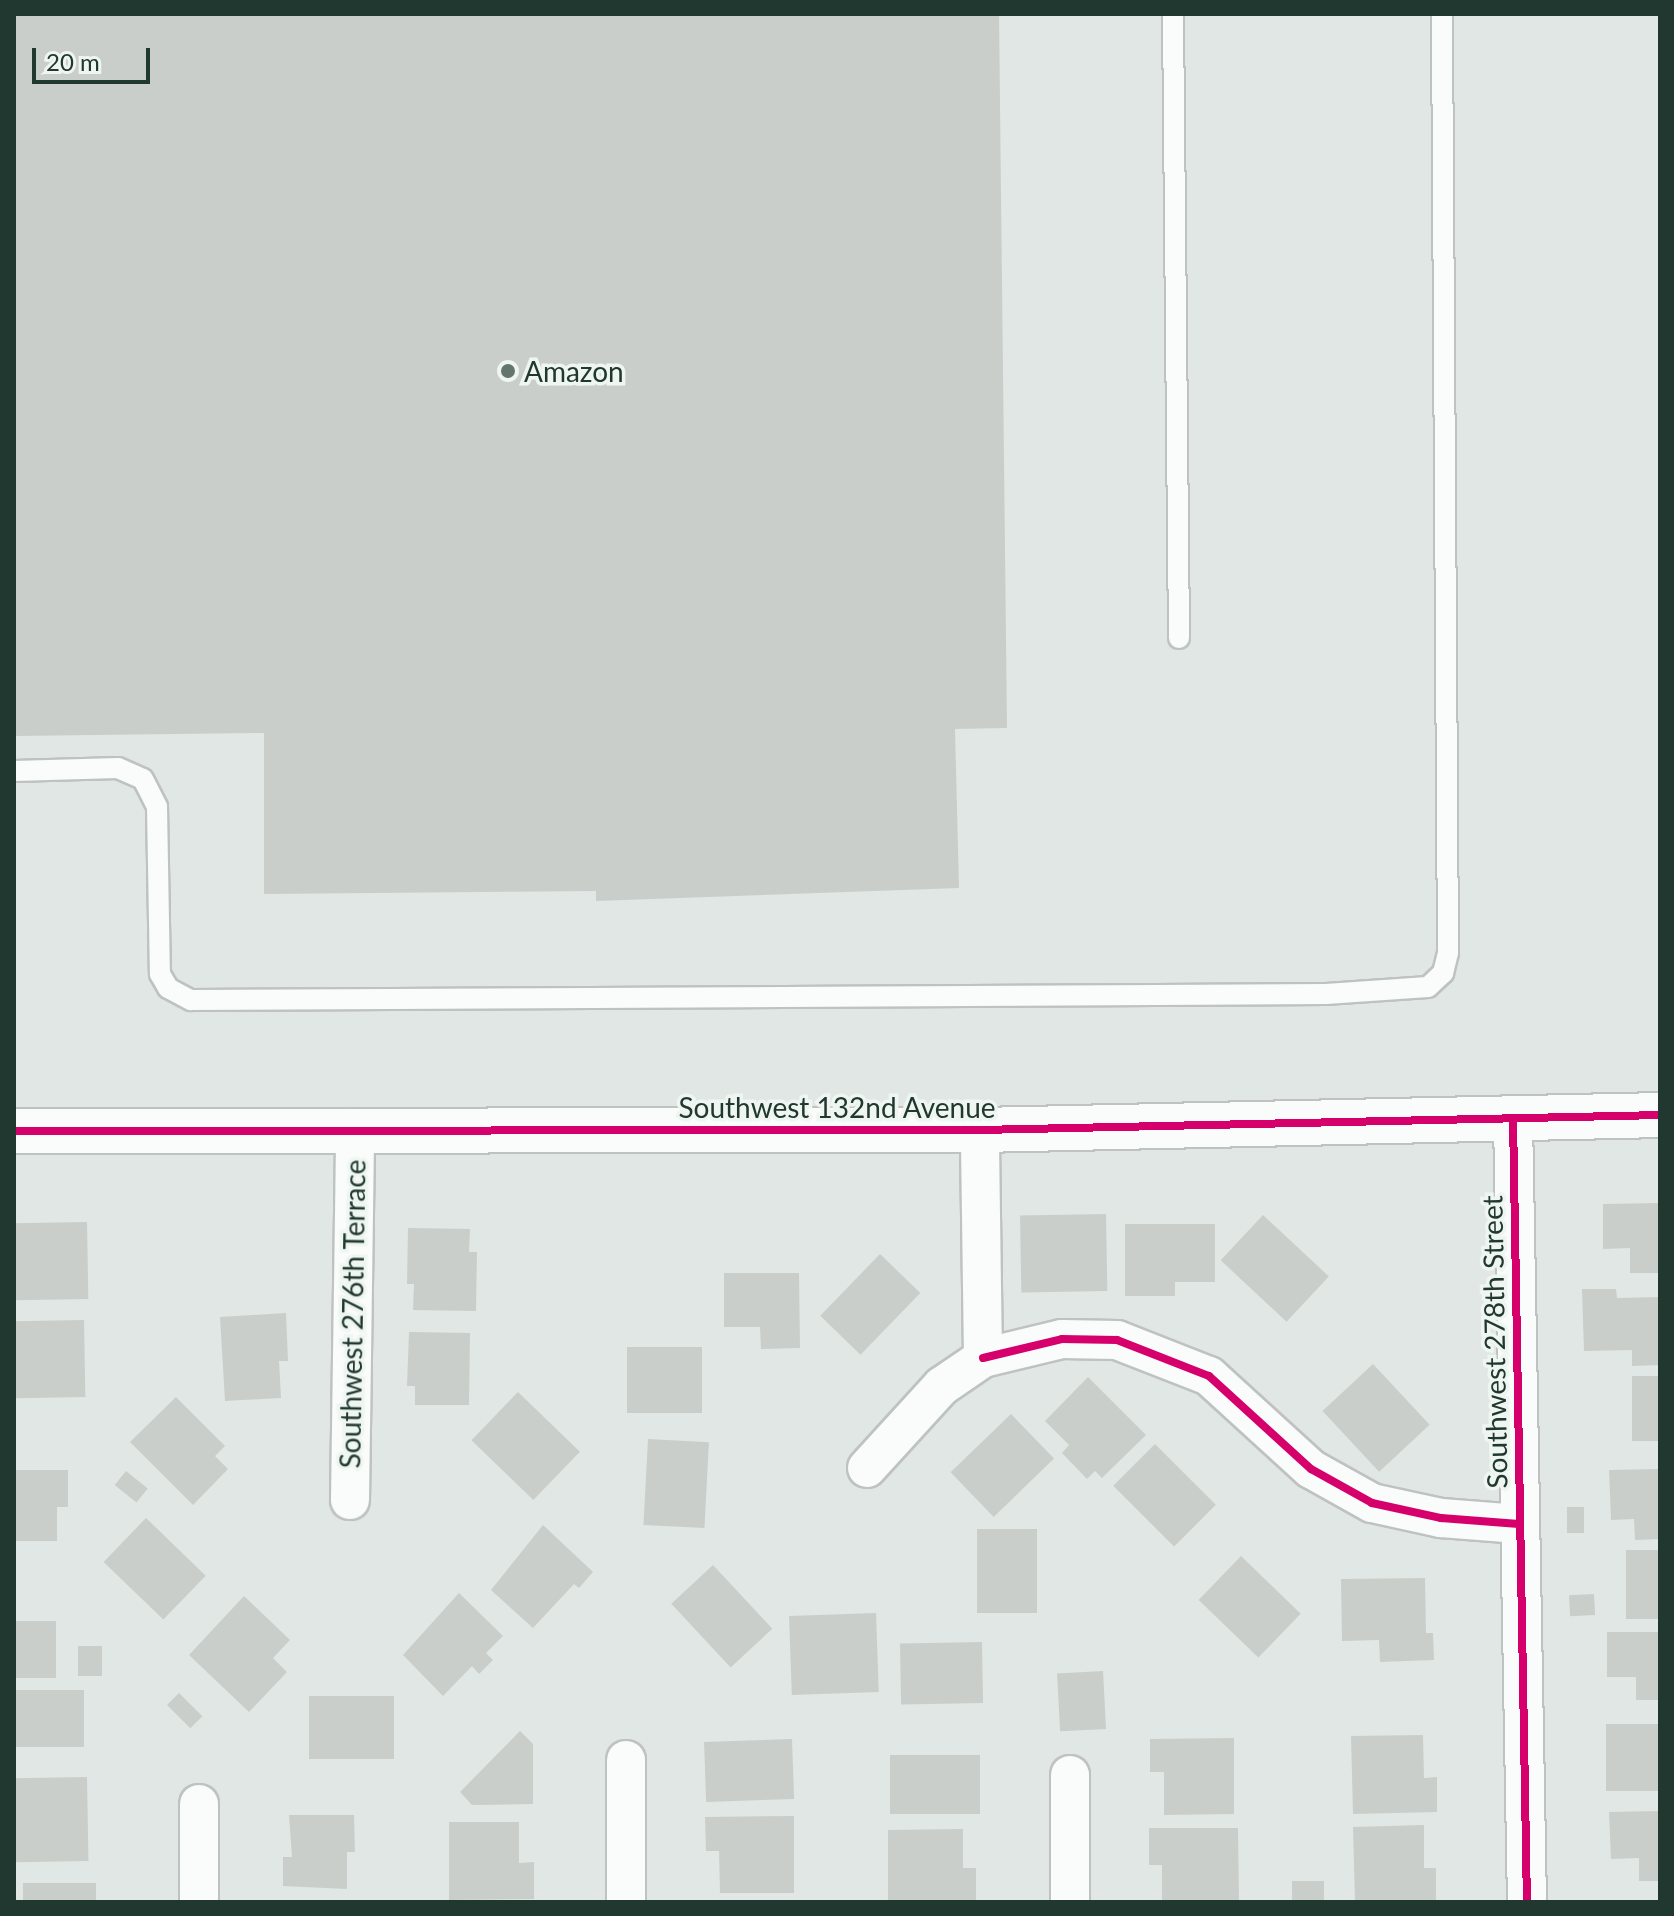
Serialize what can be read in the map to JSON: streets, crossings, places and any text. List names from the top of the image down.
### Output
{
  "streets": {
    "street": ["Southwest 132nd Avenue", "Southwest 276th Terrace", "Southwest 278th Street"]
  },
  "crossings": [
    ["Southwest 132nd Avenue", "Southwest 276th Terrace"],
    ["Southwest 132nd Avenue", "Southwest 278th Street"]
  ],
  "places": ["Amazon"],
  "scale_bar": "20 m"
}
